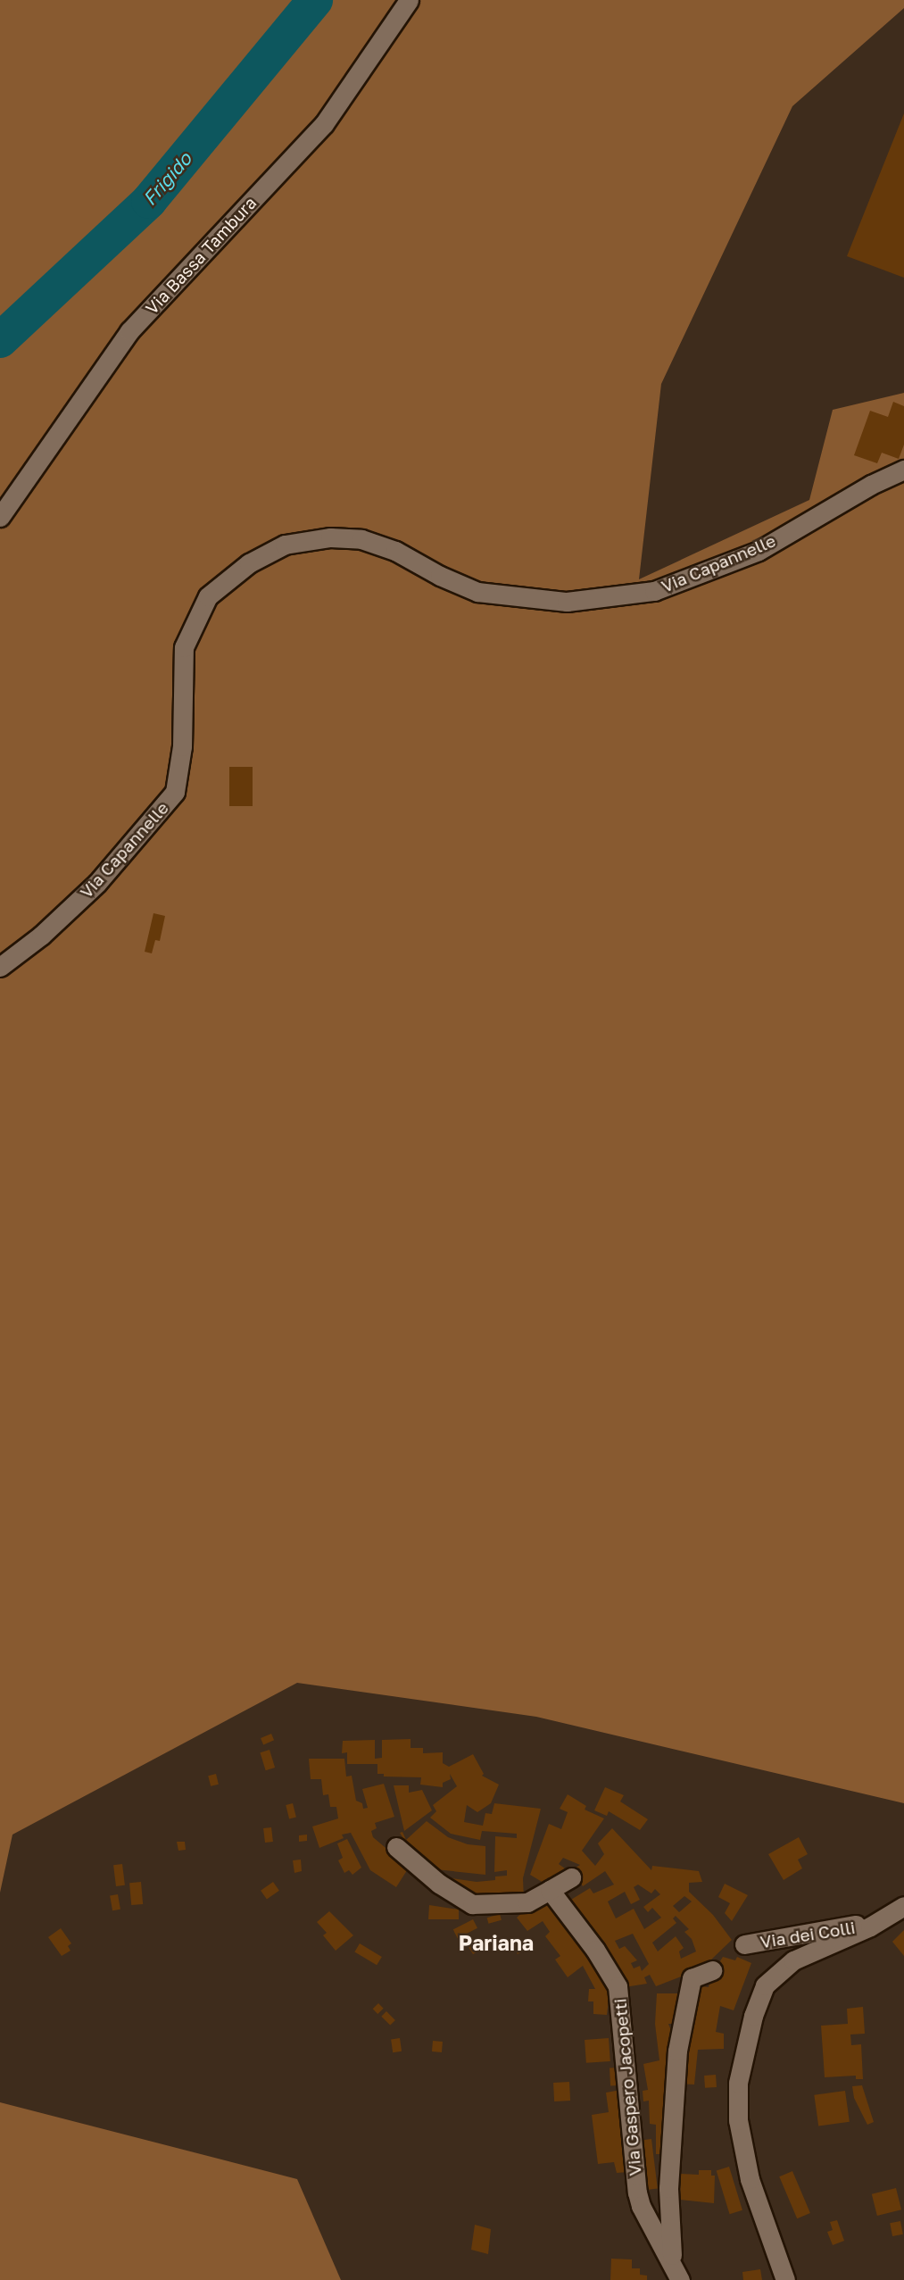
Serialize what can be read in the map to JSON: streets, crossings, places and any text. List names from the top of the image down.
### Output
{
  "streets": {
    "street": [
      "Via Bassa Tambura",
      "Via Capannelle",
      "Via dei Colli",
      "Via Gaspero Jacopetti"
    ]
  },
  "districts": ["Pariana"],
  "water": ["Frigido"]
}
